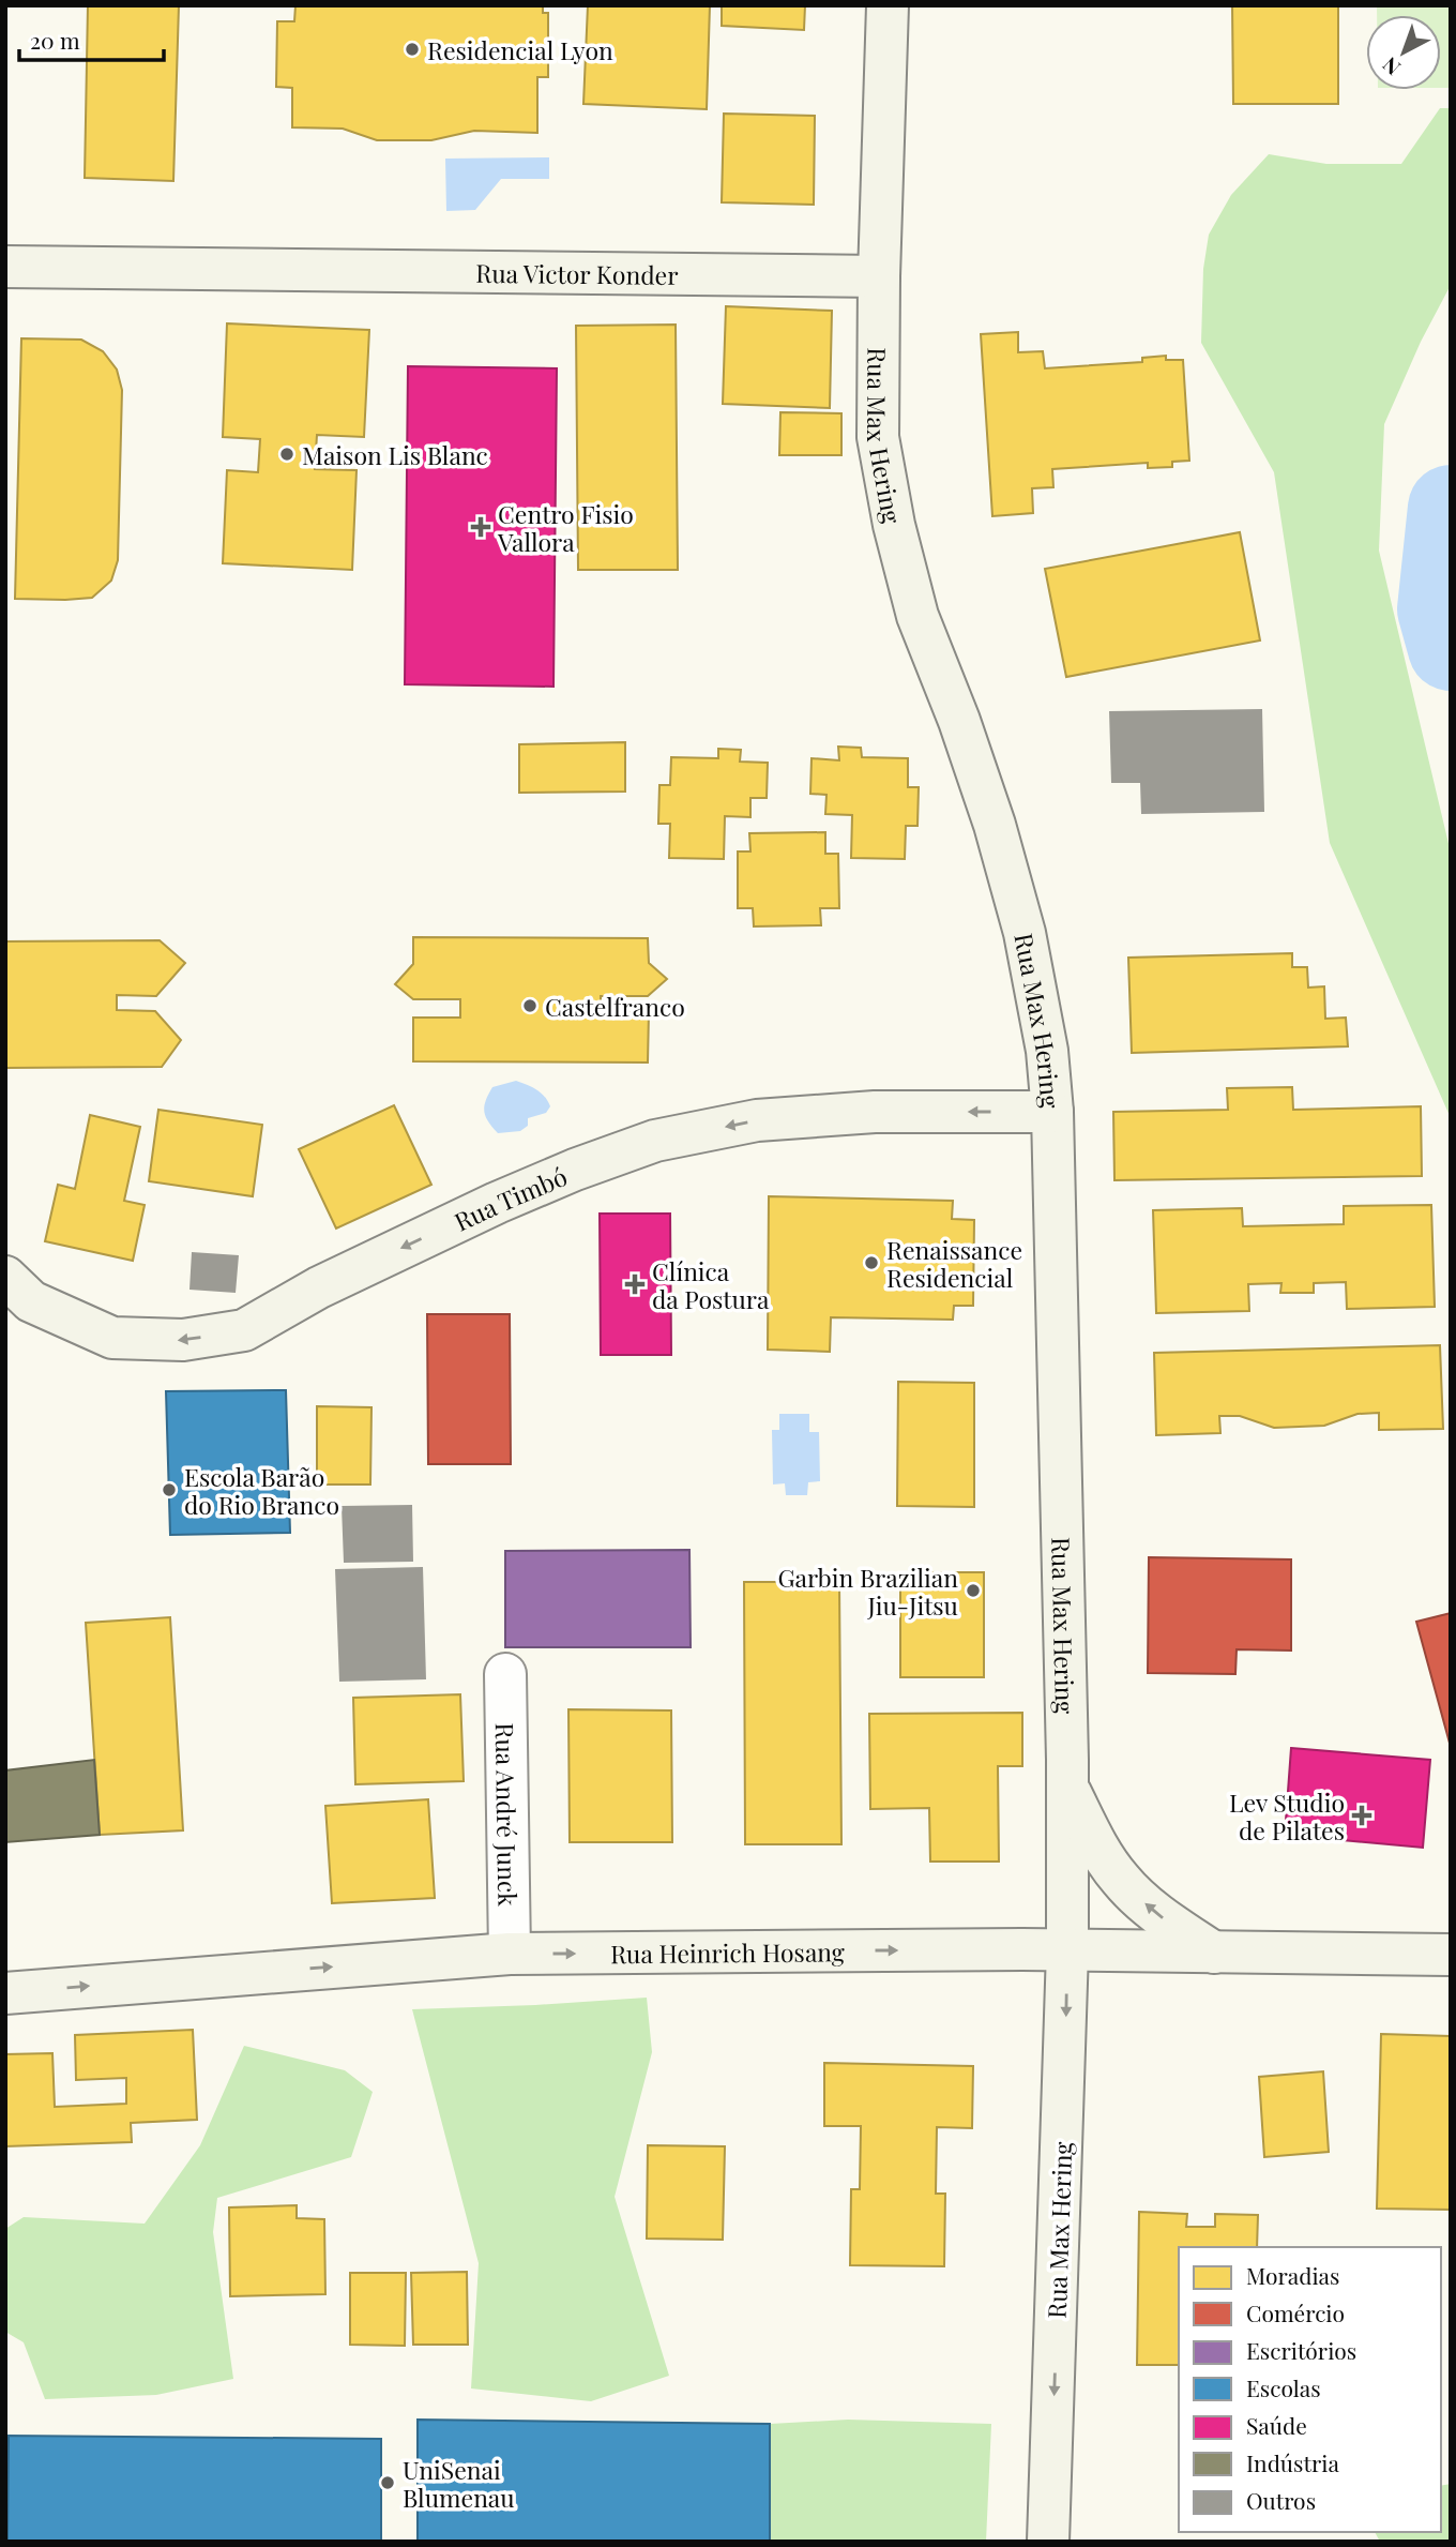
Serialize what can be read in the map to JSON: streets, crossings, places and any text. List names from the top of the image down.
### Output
{
  "streets": {
    "main road": [
      "Rua Victor Konder",
      "Rua Max Hering",
      "Rua Timbó",
      "Rua Heinrich Hosang"
    ],
    "street": ["Rua André Junck"]
  },
  "crossings": [
    ["Rua Victor Konder", "Rua Max Hering"],
    ["Rua Max Hering", "Rua Timbó"],
    ["Rua Max Hering", "Rua Heinrich Hosang"],
    ["Rua André Junck", "Rua Heinrich Hosang"]
  ],
  "one_way": ["Rua Timbó", "Rua Heinrich Hosang"],
  "places": {
    "other": [
      "Residencial Lyon",
      "Maison Lis Blanc",
      "Castelfranco",
      "Renaissance Residencial",
      "Escola Barão do Rio Branco",
      "Garbin Brazilian Jiu-Jitsu",
      "UniSenai Blumenau"
    ],
    "health": ["Centro Fisio Vallora", "Clínica da Postura", "Lev Studio de Pilates"]
  },
  "legend": [
    "Moradias",
    "Comércio",
    "Escritórios",
    "Escolas",
    "Saúde",
    "Indústria",
    "Outros"
  ],
  "scale_bar": "20 m",
  "north": "bottom left"
}
